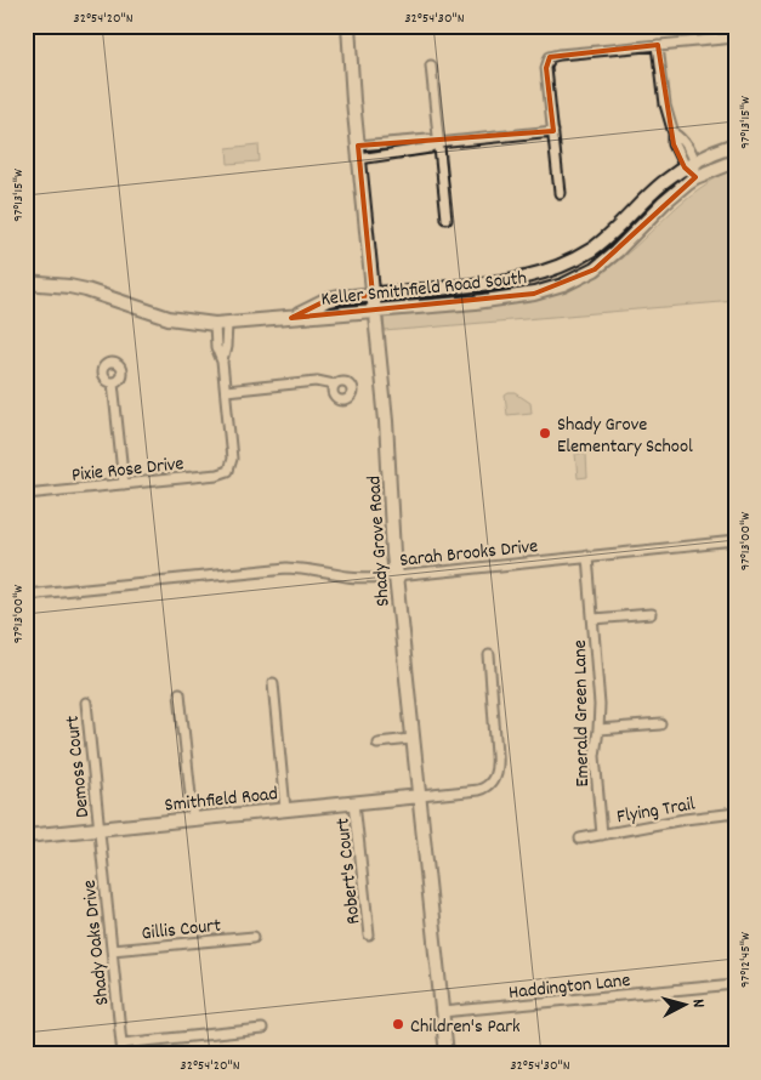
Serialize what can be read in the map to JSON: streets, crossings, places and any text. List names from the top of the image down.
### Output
{
  "streets": {
    "main road": ["Keller Smithfield Road South", "Shady Grove Road", "Smithfield Road"],
    "street": [
      "Pixie Rose Drive",
      "Sarah Brooks Drive",
      "Emerald Green Lane",
      "Demoss Court",
      "Flying Trail",
      "Robert's Court",
      "Gillis Court",
      "Shady Oaks Drive",
      "Haddington Lane"
    ]
  },
  "crossings": [
    ["Keller Smithfield Road South", "Shady Grove Road"],
    ["Shady Grove Road", "Sarah Brooks Drive"],
    ["Shady Grove Road", "Smithfield Road"],
    ["Shady Grove Road", "Haddington Lane"],
    ["Sarah Brooks Drive", "Emerald Green Lane"],
    ["Emerald Green Lane", "Flying Trail"],
    ["Demoss Court", "Smithfield Road"],
    ["Demoss Court", "Shady Oaks Drive"],
    ["Smithfield Road", "Robert's Court"],
    ["Smithfield Road", "Shady Oaks Drive"],
    ["Gillis Court", "Shady Oaks Drive"]
  ],
  "places": ["Shady Grove Elementary School", "Children's Park"],
  "north": "right",
  "coordinates": [
    "32°54'20\"N",
    "32°54'30\"N",
    "97°13'15\"W",
    "97°13'00\"W",
    "97°12'45\"W"
  ]
}
